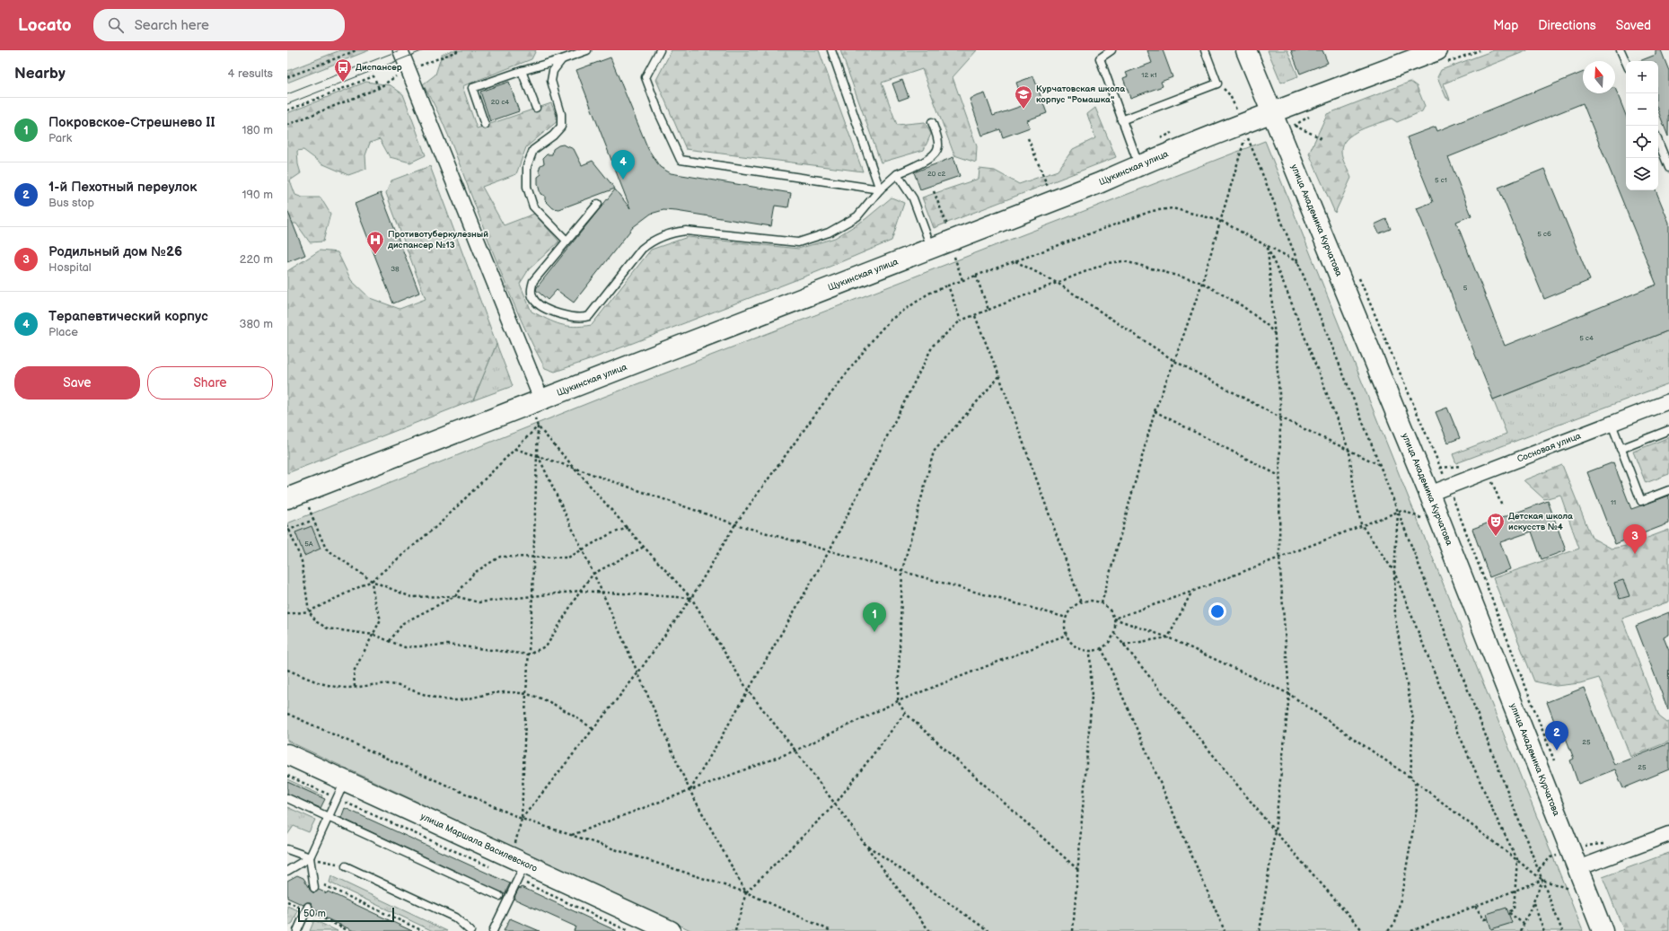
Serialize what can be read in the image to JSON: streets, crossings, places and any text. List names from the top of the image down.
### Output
{
  "streets": {
    "main road": ["Щукинская улица", "улица Академика Курчатова", "улица Маршала Василевского"],
    "street": ["Сосновая улица"]
  },
  "crossings": [
    ["Щукинская улица", "улица Академика Курчатова"],
    ["улица Академика Курчатова", "Сосновая улица"]
  ],
  "places": {
    "bus stop": ["Диспансер"],
    "school or university": ["Курчатовская школа корпус \"Ромашка\""],
    "hospital": ["Противотуберкулезный диспансер №13"],
    "theatre": ["Детская школа искусств №4"]
  },
  "house_numbers": [
    "12 к1",
    "20 с4",
    "20 с2",
    "5 с1",
    "5 с6",
    "38",
    "5",
    "5 с4",
    "11",
    "5А",
    "25",
    "25"
  ],
  "scale_bar": "50 m",
  "north": "top",
  "page": {
    "header": "Locato",
    "search": "Search here",
    "nav": ["Map", "Directions", "Saved"],
    "heading": ["Nearby", "4 results"],
    "map_buttons": ["+", "−"],
    "list": [
      {
        "mark": "1",
        "name": "Покровское-Стрешнево II",
        "note": "Park",
        "value": "180 m"
      },
      {
        "mark": "2",
        "name": "1-й Пехотный переулок",
        "note": "Bus stop",
        "value": "190 m"
      },
      {
        "mark": "3",
        "name": "Родильный дом №26",
        "note": "Hospital",
        "value": "220 m"
      },
      {
        "mark": "4",
        "name": "Терапевтический корпус",
        "note": "Place",
        "value": "380 m"
      }
    ],
    "pins": [
      "4",
      "3",
      "1",
      "2"
    ],
    "buttons": ["Save", "Share"],
    "scale": "50 m"
  }
}
